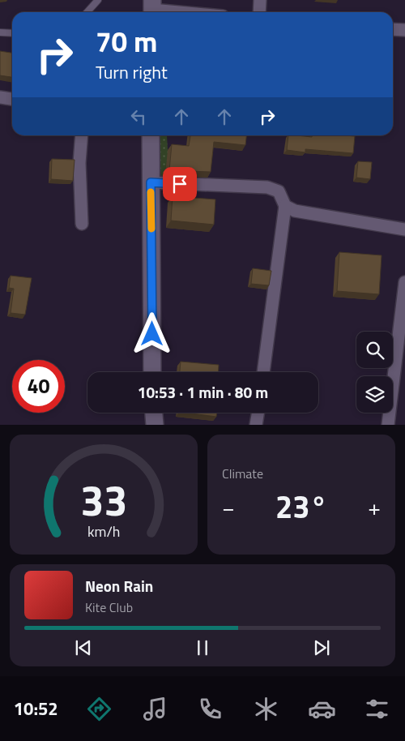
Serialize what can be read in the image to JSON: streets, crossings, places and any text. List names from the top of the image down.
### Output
{
  "page": {
    "turn": ["70 m", "Turn right"],
    "limit": "40",
    "trip": "10:53 · 1 min · 80 m",
    "tile": "Climate",
    "heat": ["−", "23°", "+"],
    "song": ["Neon Rain", "Kite Club"],
    "tabs": "10:52",
    "gauge": ["33", "km/h"]
  }
}
